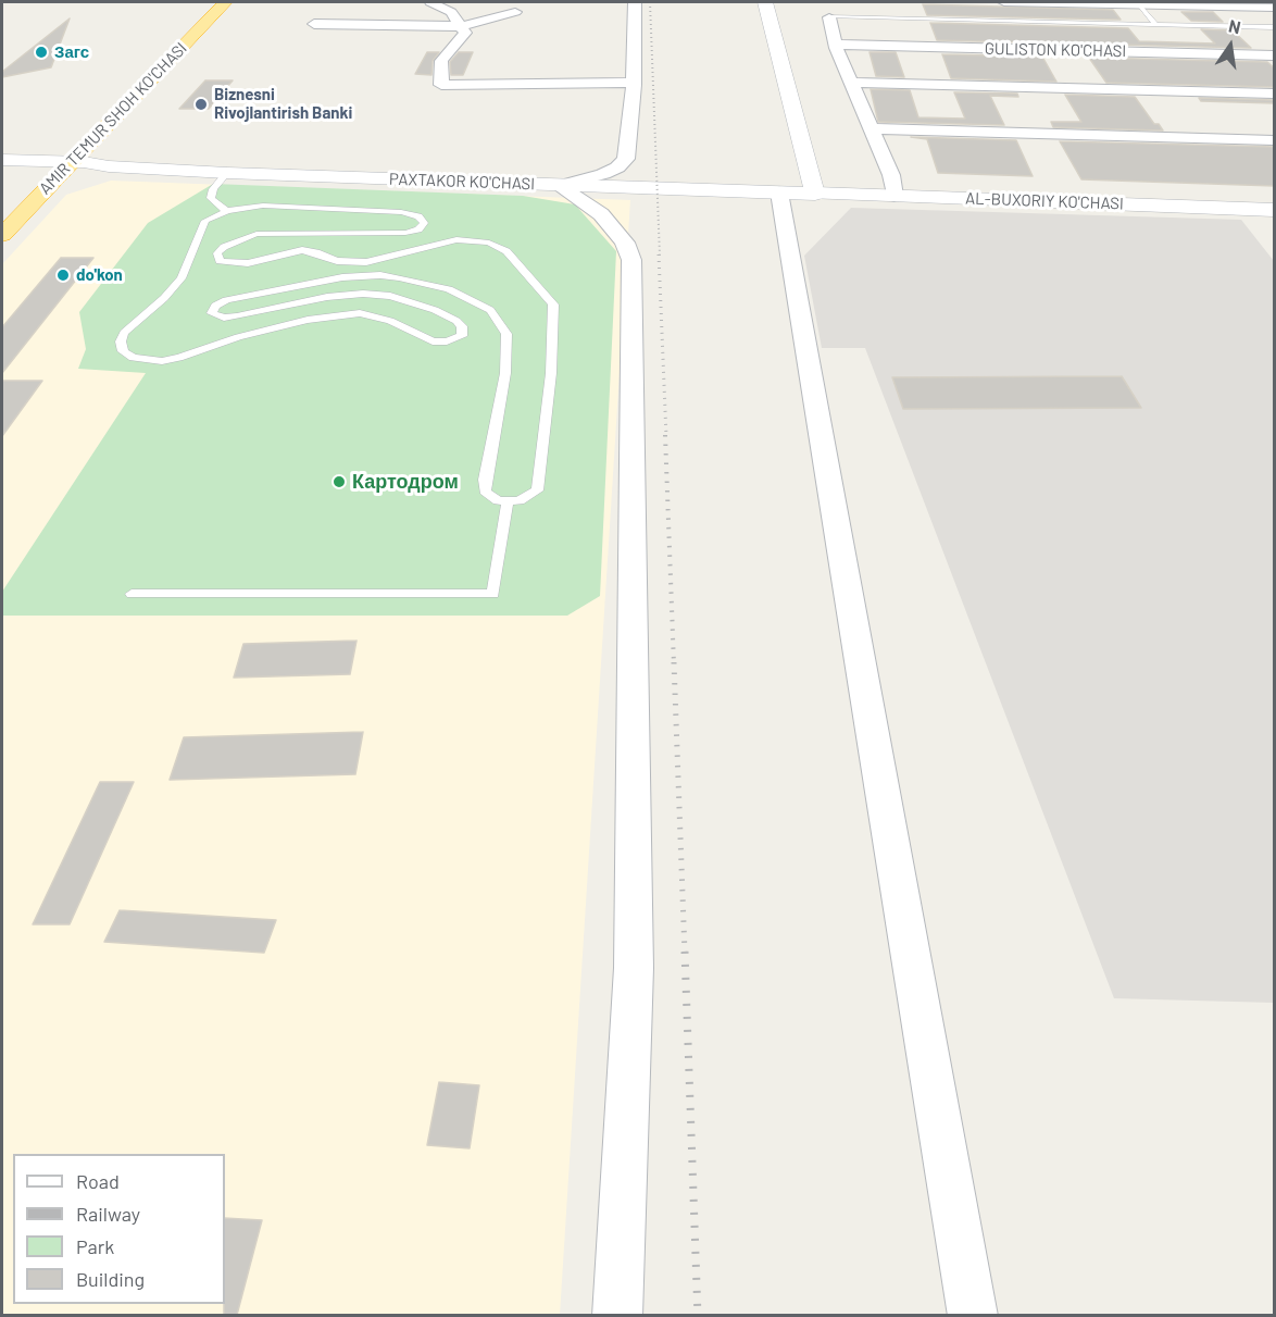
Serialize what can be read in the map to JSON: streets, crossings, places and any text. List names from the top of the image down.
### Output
{
  "streets": {
    "highway": ["AMIR TEMUR SHOH KO'CHASI"],
    "main road": ["PAXTAKOR KO'CHASI", "AL-BUXORIY KO'CHASI"],
    "street": ["GULISTON KO'CHASI"]
  },
  "crossings": [
    ["AMIR TEMUR SHOH KO'CHASI", "PAXTAKOR KO'CHASI"],
    ["PAXTAKOR KO'CHASI", "AL-BUXORIY KO'CHASI"]
  ],
  "places": [
    "Загс",
    "Biznesni Rivojlantirish Banki",
    "do'kon",
    "Картодром"
  ],
  "legend": [
    "Road",
    "Railway",
    "Park",
    "Building"
  ],
  "north": "top"
}
